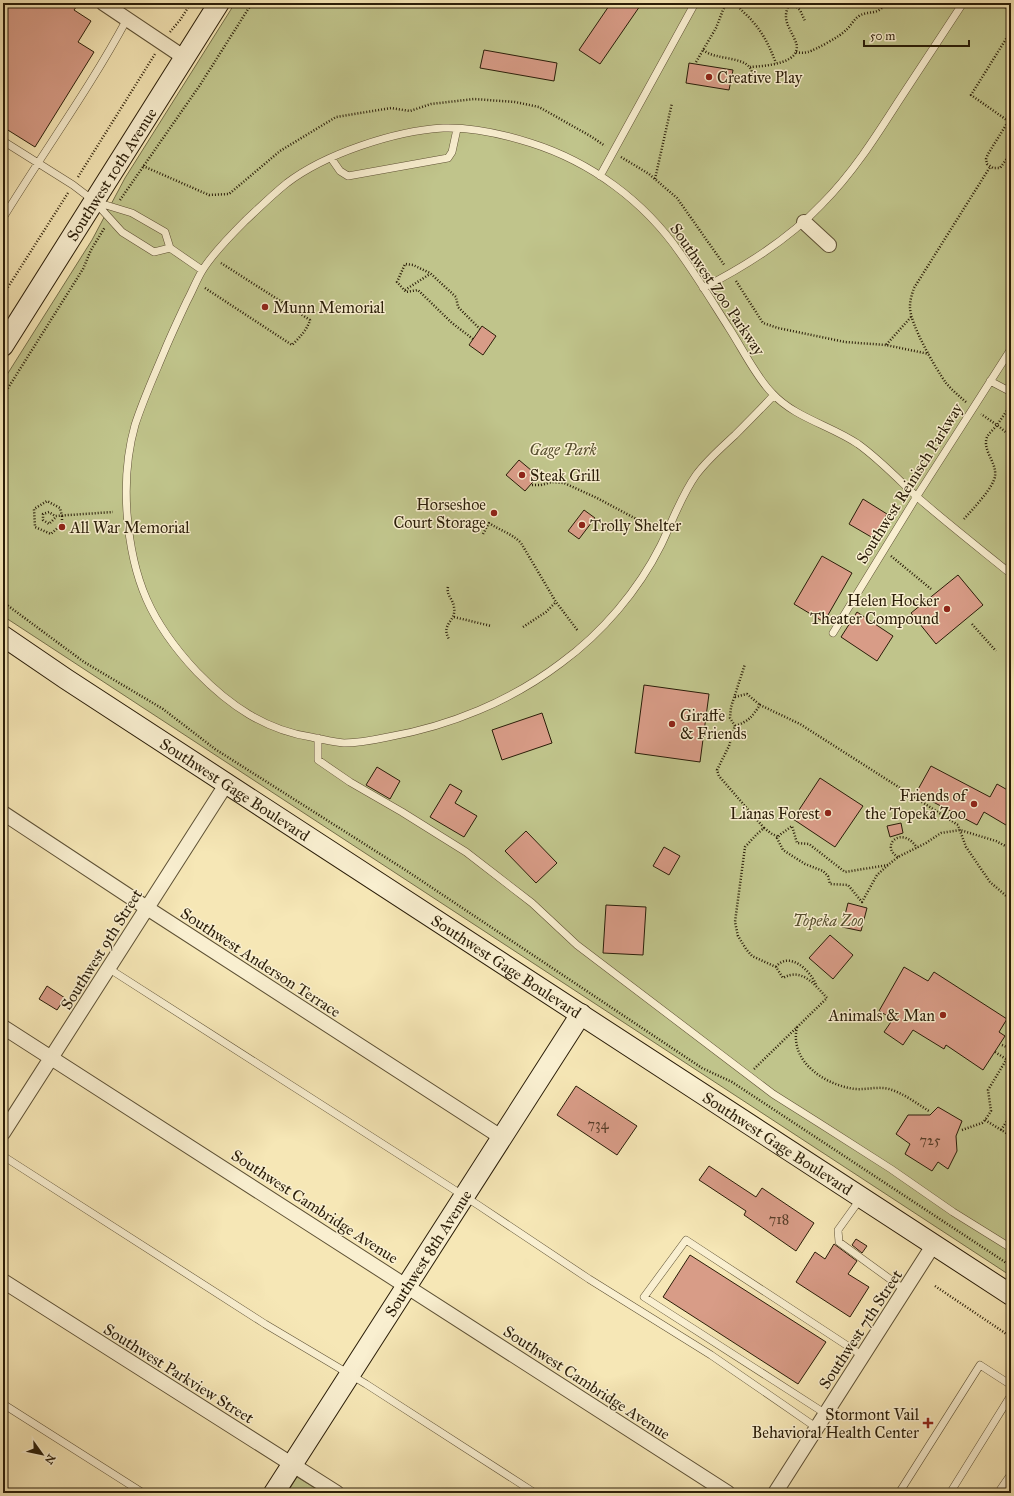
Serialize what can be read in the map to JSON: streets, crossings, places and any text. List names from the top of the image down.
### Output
{
  "streets": {
    "main road": ["Southwest 10th Avenue", "Southwest Gage Boulevard", "Southwest 8th Avenue"],
    "street": [
      "Southwest 9th Street",
      "Southwest Anderson Terrace",
      "Southwest Cambridge Avenue",
      "Southwest 7th Street",
      "Southwest Parkview Street"
    ],
    "lane": ["Southwest Zoo Parkway", "Southwest Reinisch Parkway"]
  },
  "crossings": [
    ["Southwest Zoo Parkway", "Southwest Reinisch Parkway"],
    ["Southwest Gage Boulevard", "Southwest 9th Street"],
    ["Southwest Gage Boulevard", "Southwest 8th Avenue"],
    ["Southwest Gage Boulevard", "Southwest 7th Street"],
    ["Southwest 9th Street", "Southwest Anderson Terrace"],
    ["Southwest 9th Street", "Southwest Cambridge Avenue"],
    ["Southwest Anderson Terrace", "Southwest 8th Avenue"],
    ["Southwest Cambridge Avenue", "Southwest 8th Avenue"],
    ["Southwest 8th Avenue", "Southwest Parkview Street"]
  ],
  "parks": ["Gage Park", "Topeka Zoo"],
  "places": {
    "other": [
      "Creative Play",
      "Munn Memorial",
      "Steak Grill",
      "Horseshoe Court Storage",
      "Trolly Shelter",
      "All War Memorial",
      "Helen Hocker Theater Compound",
      "Giraffe & Friends",
      "Friends of the Topeka Zoo",
      "Lianas Forest",
      "Animals & Man"
    ],
    "health": ["Stormont Vail Behavioral Health Center"]
  },
  "house_numbers": ["734", "725", "718"],
  "scale_bar": "50 m",
  "north": "bottom right"
}
